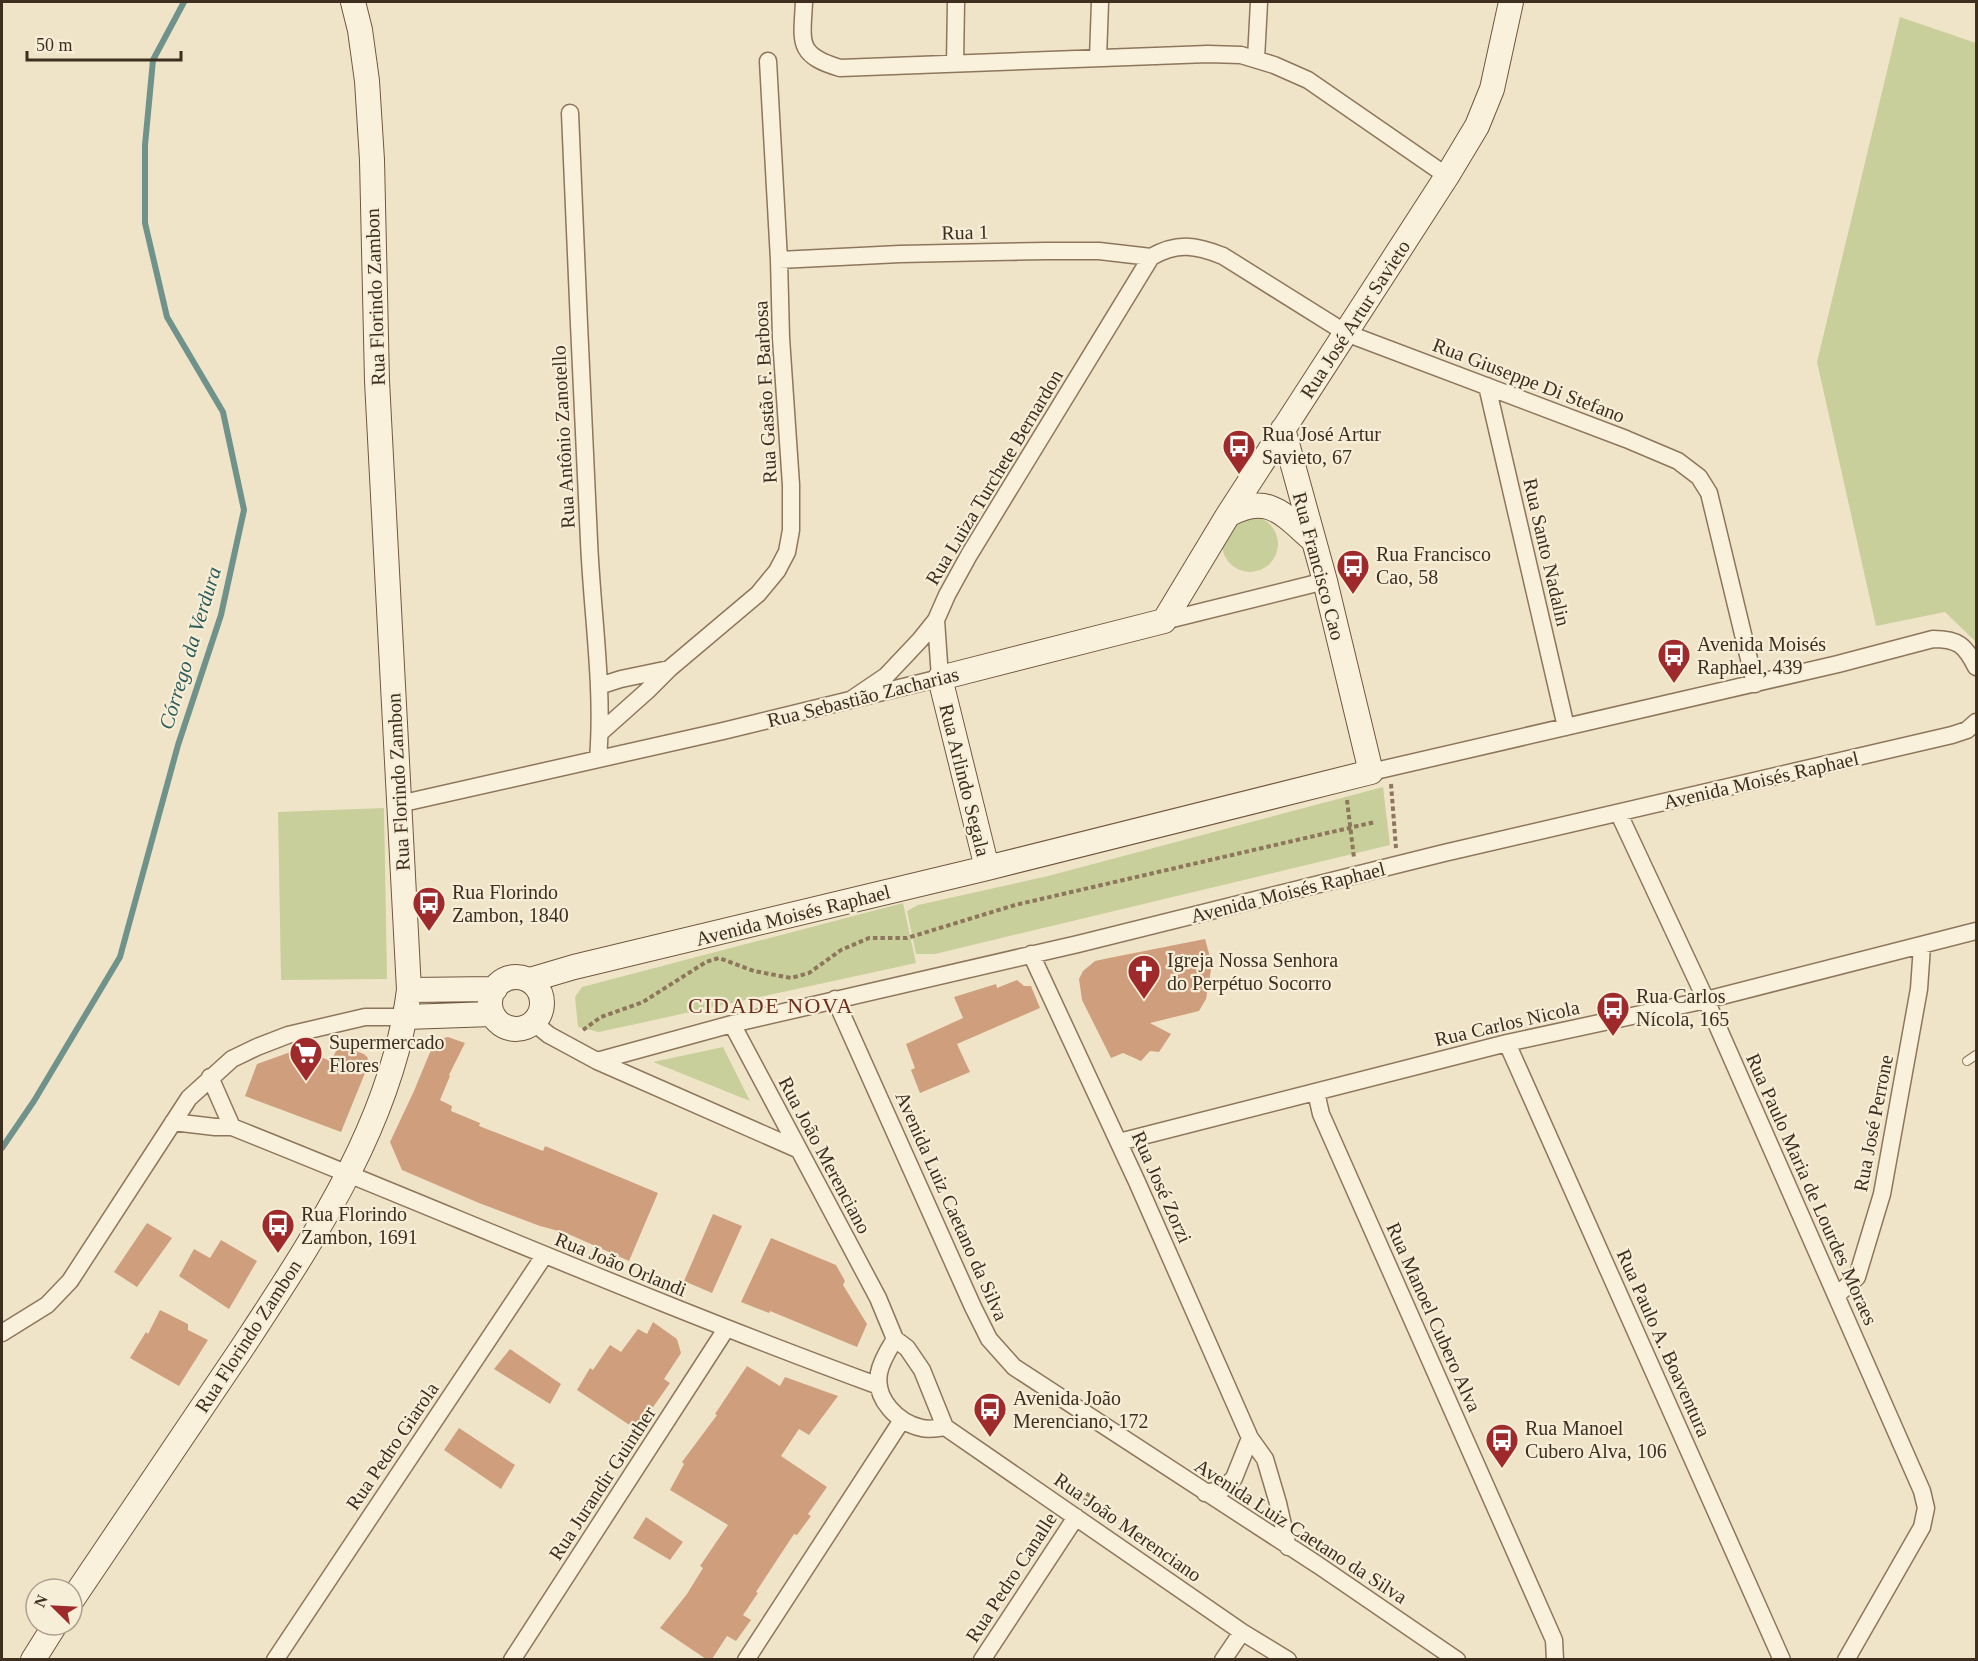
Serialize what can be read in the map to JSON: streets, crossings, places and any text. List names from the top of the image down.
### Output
{
  "streets": {
    "street": [
      "Rua 1",
      "Rua Florindo Zambon",
      "Rua José Artur Savieto",
      "Rua Giuseppe Di Stefano",
      "Rua Gastão F. Barbosa",
      "Rua Antônio Zanotello",
      "Rua Luiza Turchete Bernardon",
      "Rua Santo Nadalin",
      "Rua Francisco Cao",
      "Rua Sebastião Zacharias",
      "Rua Arlindo Segala",
      "Avenida Moisés Raphael",
      "Rua Carlos Nicola",
      "Rua José Perrone",
      "Rua João Merenciano",
      "Rua José Zorzi",
      "Rua Paulo Maria de Lourdes Moraes",
      "Avenida Luiz Caetano da Silva",
      "Rua João Orlandi",
      "Rua Manoel Cubero Alva",
      "Rua Paulo A. Boaventura",
      "Rua Pedro Giarola",
      "Rua Jurandir Guinther",
      "Rua Pedro Canalle"
    ]
  },
  "crossings": [
    ["Rua 1", "Rua Giuseppe Di Stefano"],
    ["Rua 1", "Rua Gastão F. Barbosa"],
    ["Rua 1", "Rua Luiza Turchete Bernardon"],
    ["Rua Florindo Zambon", "Rua Sebastião Zacharias"],
    ["Rua Florindo Zambon", "Rua João Orlandi"],
    ["Rua José Artur Savieto", "Rua Giuseppe Di Stefano"],
    ["Rua José Artur Savieto", "Rua Francisco Cao"],
    ["Rua José Artur Savieto", "Rua Sebastião Zacharias"],
    ["Rua Giuseppe Di Stefano", "Rua Luiza Turchete Bernardon"],
    ["Rua Giuseppe Di Stefano", "Rua Santo Nadalin"],
    ["Rua Giuseppe Di Stefano", "Avenida Moisés Raphael"],
    ["Rua Gastão F. Barbosa", "Rua Antônio Zanotello"],
    ["Rua Antônio Zanotello", "Rua Sebastião Zacharias"],
    ["Rua Luiza Turchete Bernardon", "Rua Sebastião Zacharias"],
    ["Rua Luiza Turchete Bernardon", "Rua Arlindo Segala"],
    ["Rua Santo Nadalin", "Avenida Moisés Raphael"],
    ["Rua Francisco Cao", "Rua Sebastião Zacharias"],
    ["Rua Francisco Cao", "Avenida Moisés Raphael"],
    ["Rua Sebastião Zacharias", "Rua Arlindo Segala"],
    ["Rua Arlindo Segala", "Avenida Moisés Raphael"],
    ["Avenida Moisés Raphael", "Rua João Merenciano"],
    ["Avenida Moisés Raphael", "Rua José Zorzi"],
    ["Avenida Moisés Raphael", "Rua Paulo Maria de Lourdes Moraes"],
    ["Avenida Moisés Raphael", "Avenida Luiz Caetano da Silva"],
    ["Rua Carlos Nicola", "Rua José Perrone"],
    ["Rua Carlos Nicola", "Rua José Zorzi"],
    ["Rua Carlos Nicola", "Rua Paulo Maria de Lourdes Moraes"],
    ["Rua Carlos Nicola", "Rua Manoel Cubero Alva"],
    ["Rua Carlos Nicola", "Rua Paulo A. Boaventura"],
    ["Rua José Perrone", "Rua Paulo Maria de Lourdes Moraes"],
    ["Rua João Merenciano", "Rua Pedro Canalle"],
    ["Rua José Zorzi", "Avenida Luiz Caetano da Silva"],
    ["Rua João Orlandi", "Rua Pedro Giarola"],
    ["Rua João Orlandi", "Rua Jurandir Guinther"]
  ],
  "districts": ["CIDADE NOVA"],
  "water": ["Córrego da Verdura"],
  "places": {
    "bus stop": [
      "Rua José Artur Savieto, 67",
      "Rua Francisco Cao, 58",
      "Avenida Moisés Raphael, 439",
      "Rua Florindo Zambon, 1840",
      "Rua Carlos Nícola, 165",
      "Rua Florindo Zambon, 1691",
      "Avenida João Merenciano, 172",
      "Rua Manoel Cubero Alva, 106"
    ],
    "church": ["Igreja Nossa Senhora do Perpétuo Socorro"],
    "supermarket": ["Supermercado Flores"]
  },
  "scale_bar": "50 m",
  "north": "top left"
}
